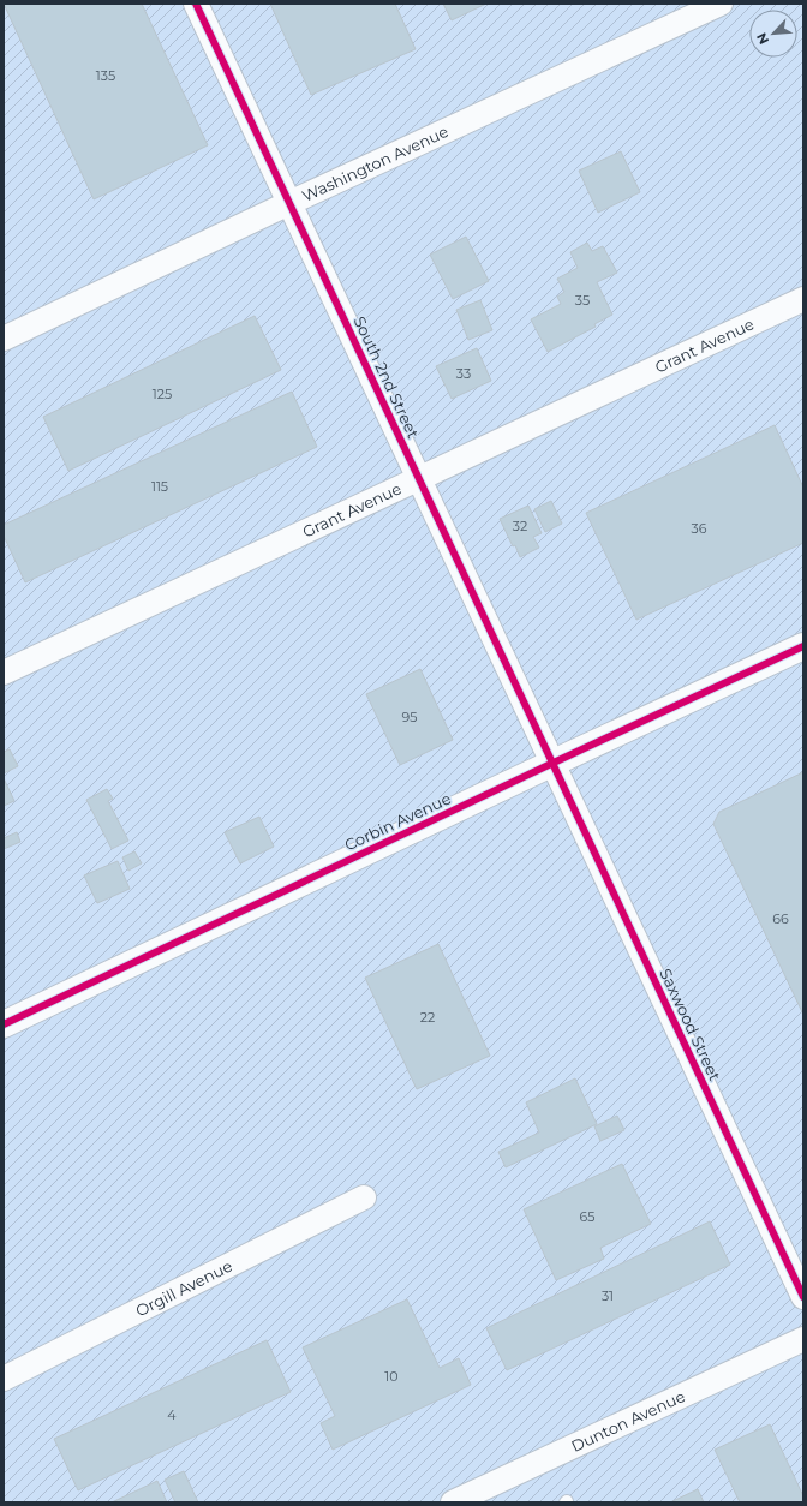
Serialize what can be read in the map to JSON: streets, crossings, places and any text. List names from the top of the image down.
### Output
{
  "streets": {
    "street": [
      "Washington Avenue",
      "Grant Avenue",
      "South 2nd Street",
      "Corbin Avenue",
      "Saxwood Street",
      "Orgill Avenue",
      "Dunton Avenue"
    ]
  },
  "crossings": [
    ["Washington Avenue", "South 2nd Street"],
    ["Grant Avenue", "South 2nd Street"],
    ["South 2nd Street", "Corbin Avenue"],
    ["South 2nd Street", "Saxwood Street"],
    ["Corbin Avenue", "Saxwood Street"]
  ],
  "house_numbers": [
    "135",
    "35",
    "33",
    "125",
    "115",
    "32",
    "36",
    "95",
    "66",
    "22",
    "65",
    "31",
    "10",
    "4"
  ],
  "north": "bottom left"
}
